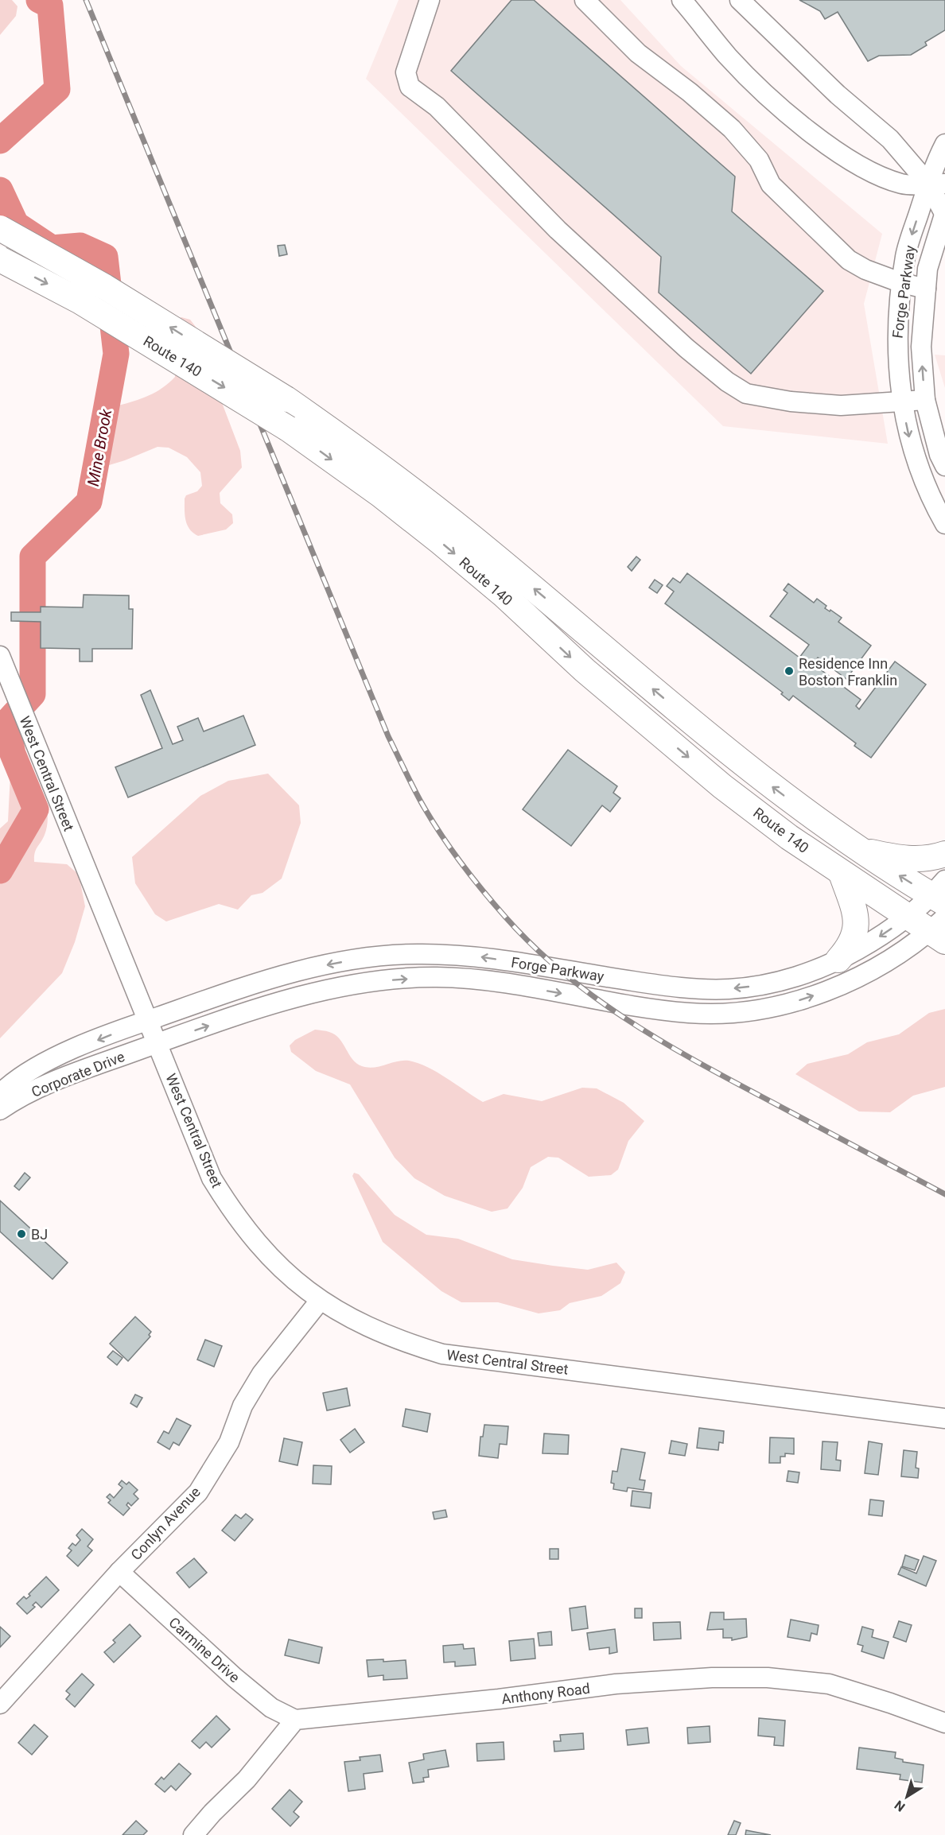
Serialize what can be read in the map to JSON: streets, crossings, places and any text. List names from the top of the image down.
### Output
{
  "streets": {
    "main road": ["Route 140"],
    "street": [
      "Forge Parkway",
      "West Central Street",
      "Corporate Drive",
      "Conlyn Avenue",
      "Carmine Drive",
      "Anthony Road"
    ]
  },
  "crossings": [
    ["Forge Parkway", "Route 140"],
    ["Forge Parkway", "West Central Street"],
    ["Forge Parkway", "Corporate Drive"],
    ["West Central Street", "Corporate Drive"],
    ["West Central Street", "Conlyn Avenue"],
    ["Conlyn Avenue", "Carmine Drive"],
    ["Carmine Drive", "Anthony Road"]
  ],
  "water": ["Mine Brook"],
  "places": ["Residence Inn Boston Franklin", "BJ"],
  "north": "bottom left"
}
